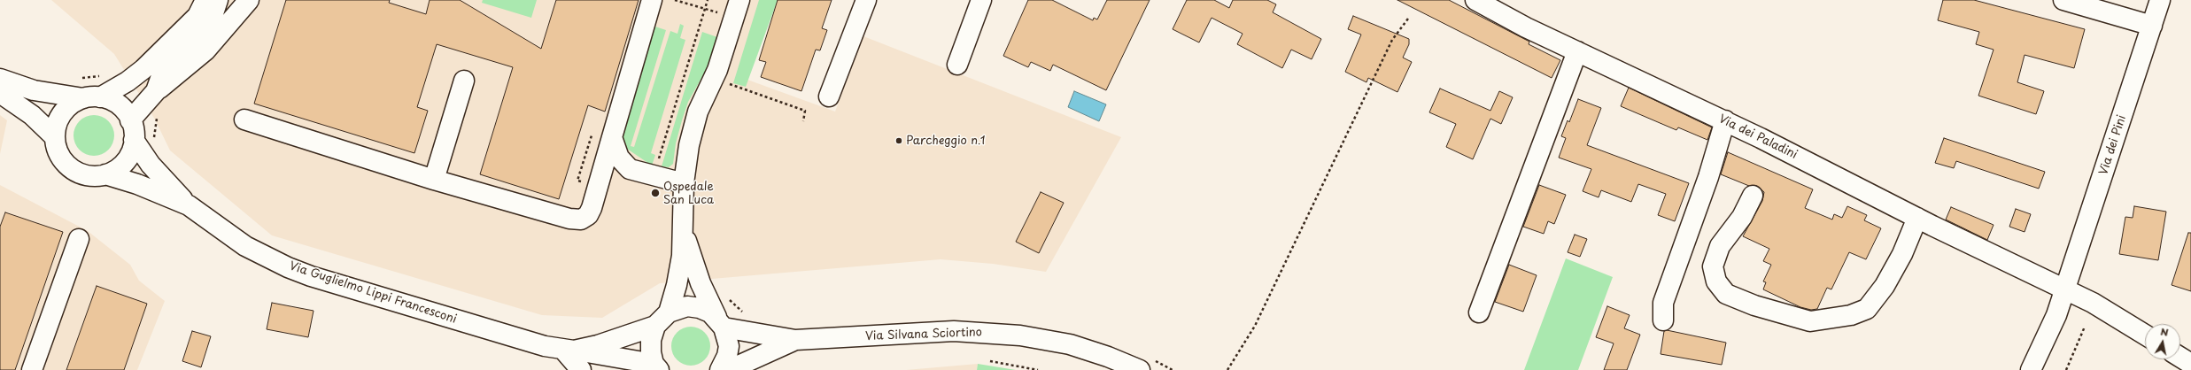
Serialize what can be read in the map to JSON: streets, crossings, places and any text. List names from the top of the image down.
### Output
{
  "streets": {
    "street": [
      "Via dei Paladini",
      "Via dei Pini",
      "Via Guglielmo Lippi Francesconi",
      "Via Silvana Sciortino"
    ]
  },
  "crossings": [
    ["Via dei Paladini", "Via dei Pini"],
    ["Via Guglielmo Lippi Francesconi", "Via Silvana Sciortino"]
  ],
  "places": ["Parcheggio n.1", "Ospedale San Luca"],
  "north": "top"
}
